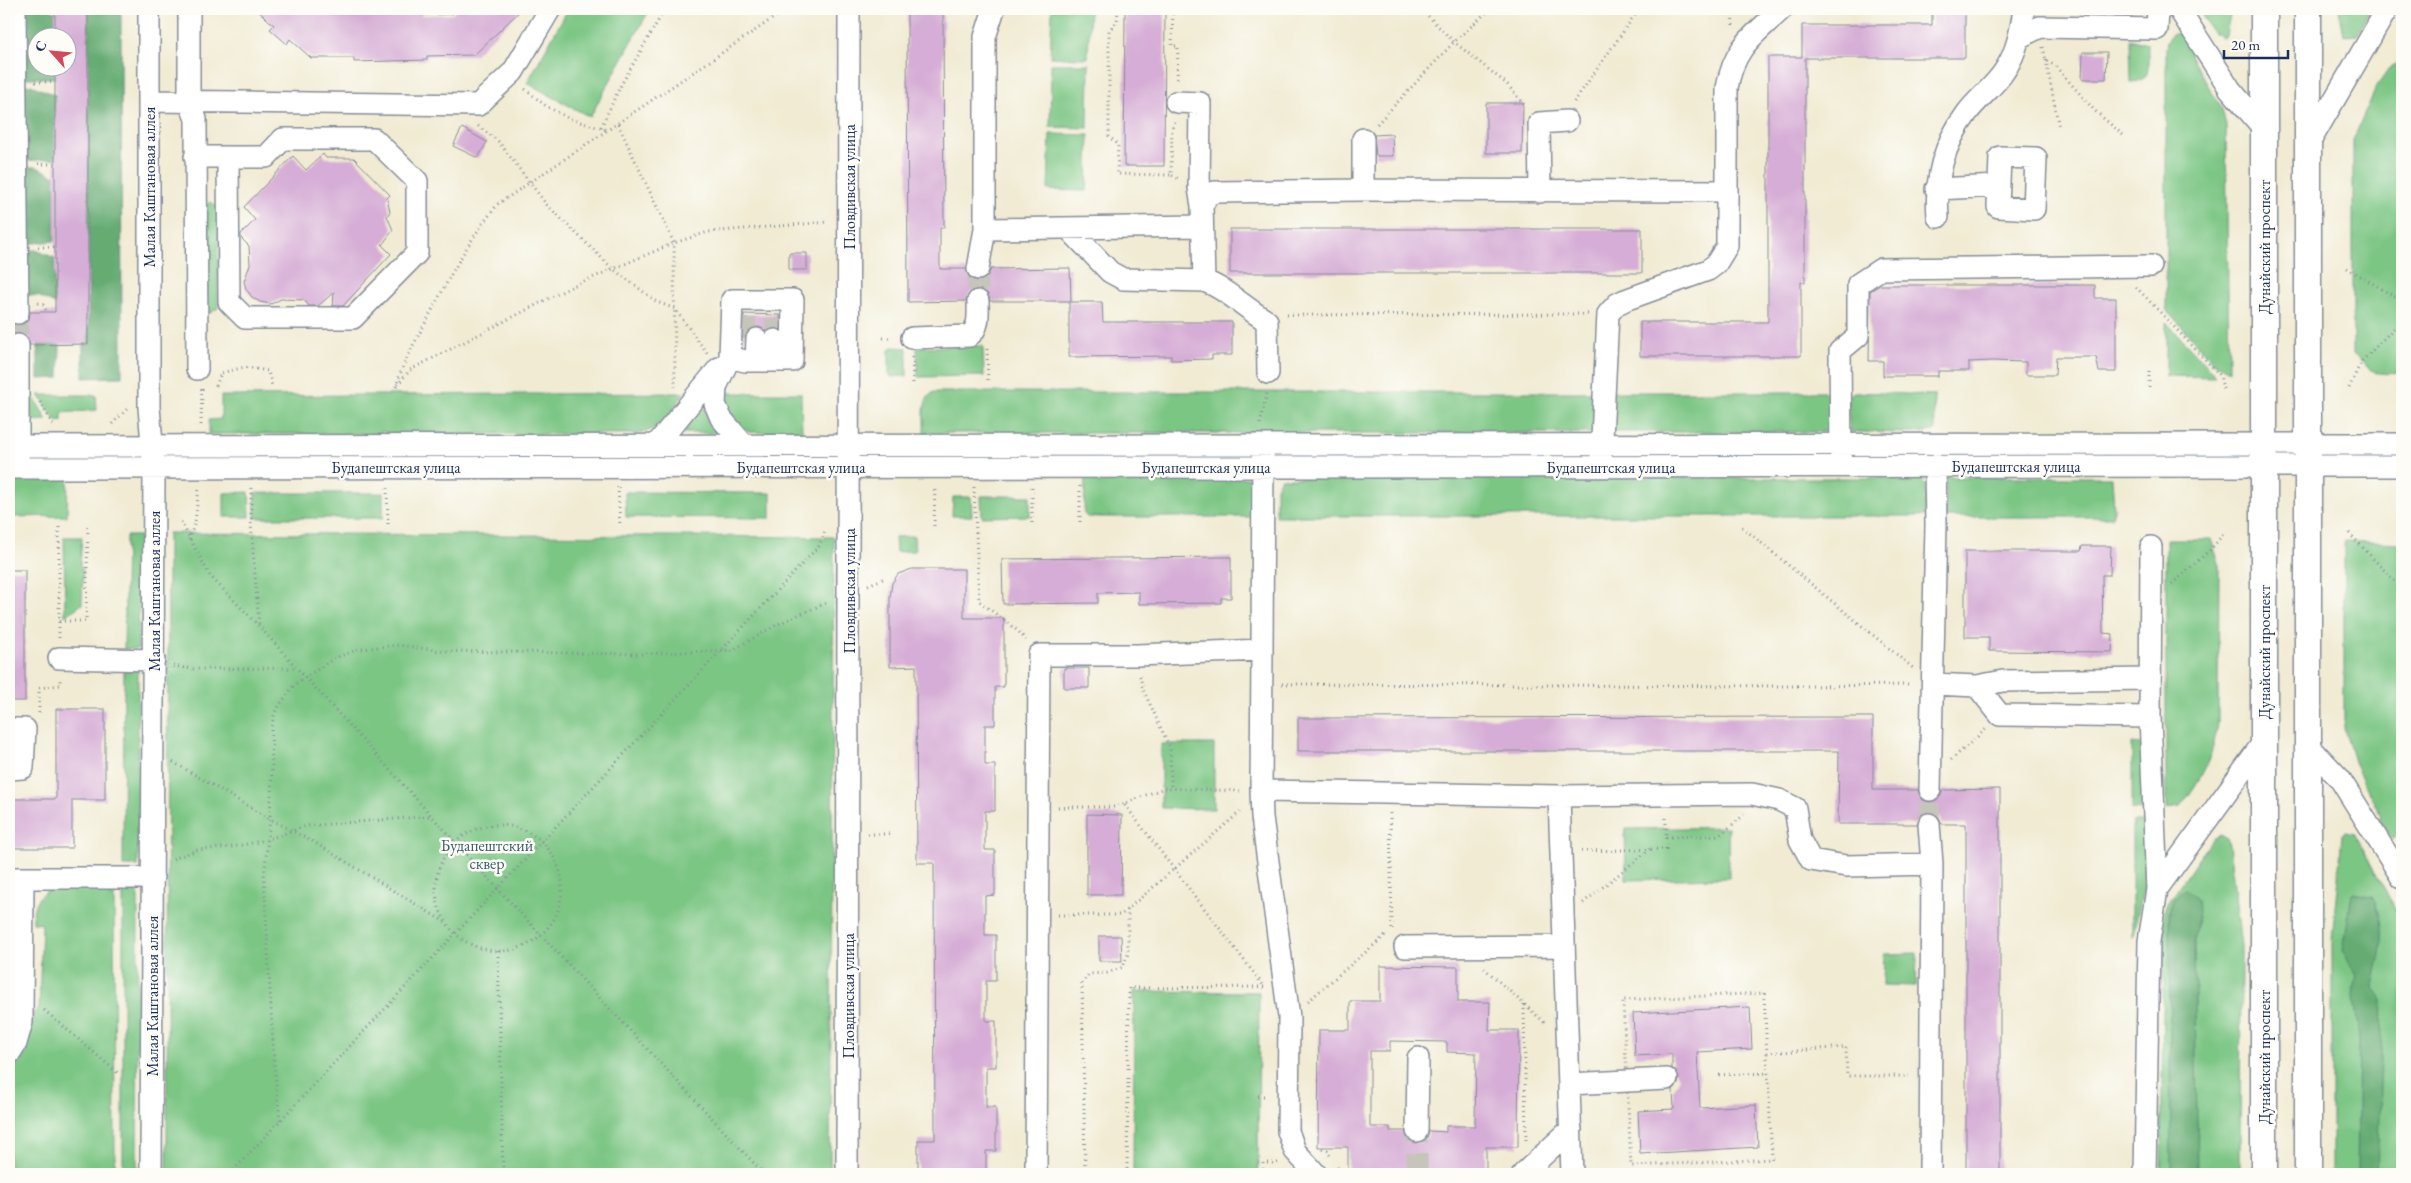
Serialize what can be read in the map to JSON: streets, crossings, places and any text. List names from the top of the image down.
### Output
{
  "streets": {
    "main road": ["Дунайский проспект"],
    "street": ["Малая Каштановая аллея", "Пловдивская улица", "Будапештская улица"]
  },
  "crossings": [
    ["Малая Каштановая аллея", "Будапештская улица"],
    ["Пловдивская улица", "Будапештская улица"],
    ["Дунайский проспект", "Будапештская улица"]
  ],
  "parks": ["Будапештский сквер"],
  "scale_bar": "20 m",
  "north": "top left"
}
